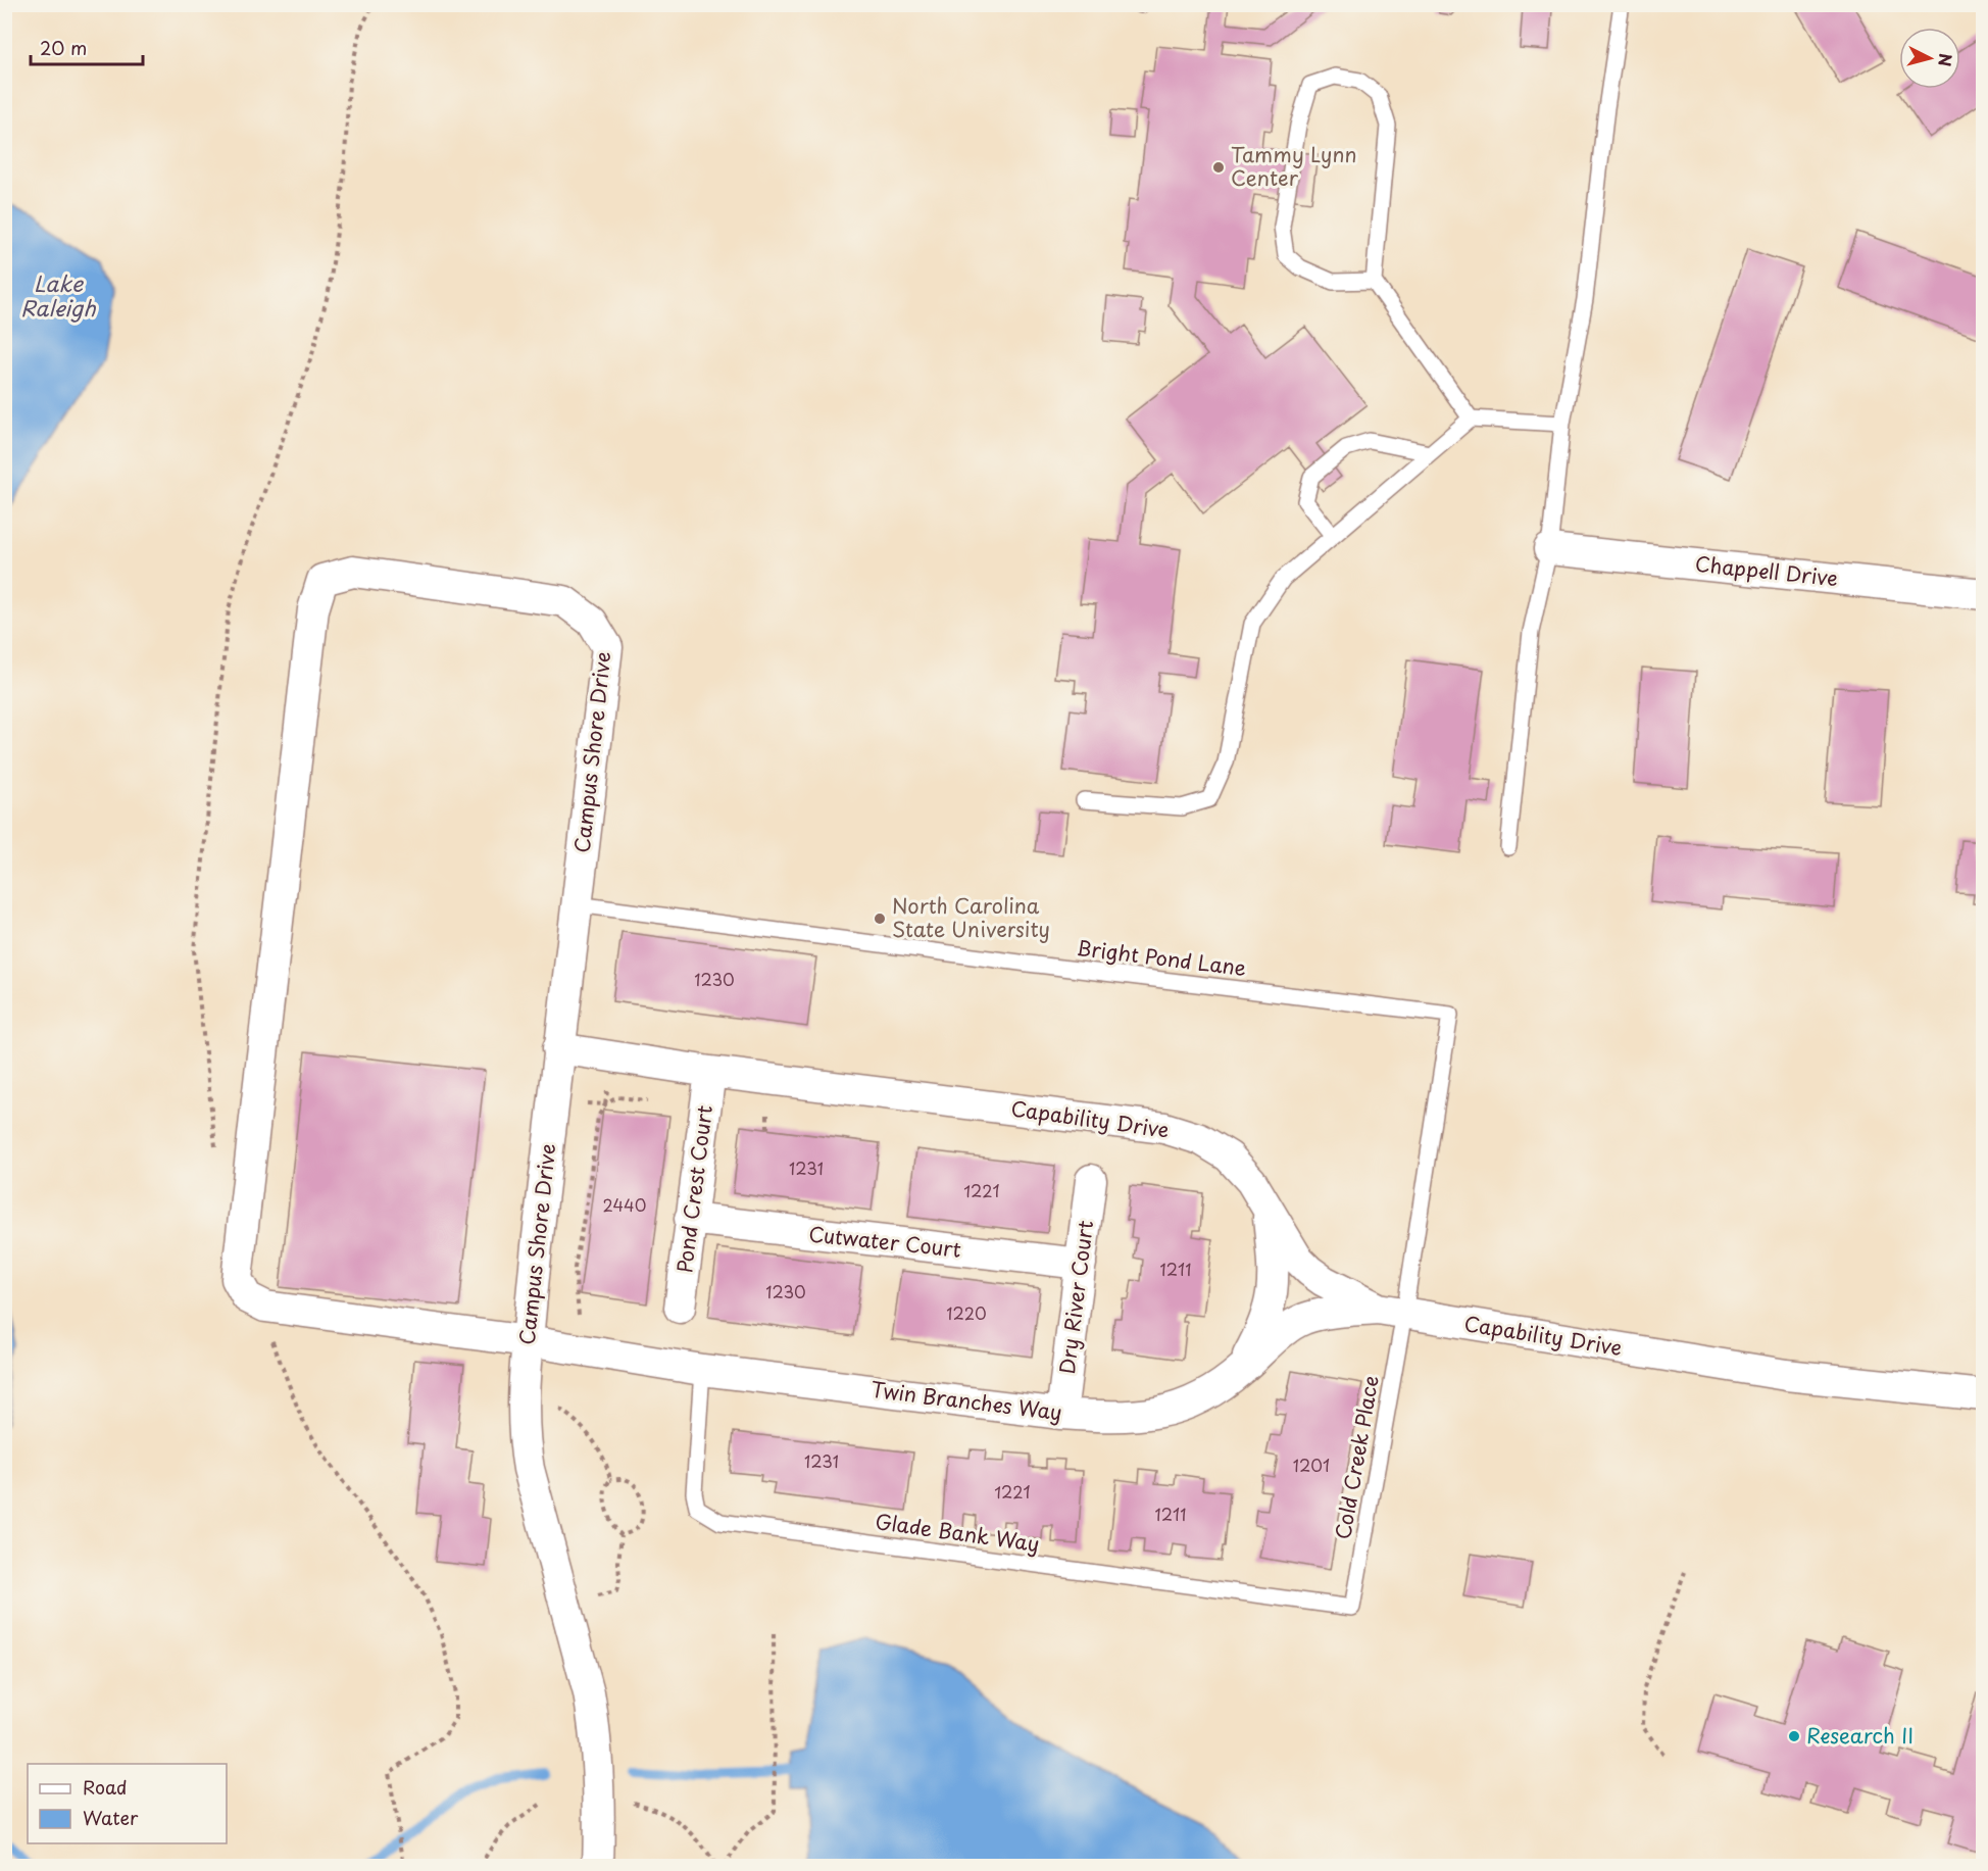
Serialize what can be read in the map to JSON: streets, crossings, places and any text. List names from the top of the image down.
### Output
{
  "streets": {
    "street": [
      "Chappell Drive",
      "Campus Shore Drive",
      "Capability Drive",
      "Pond Crest Court",
      "Cutwater Court",
      "Dry River Court",
      "Twin Branches Way"
    ],
    "lane": ["Bright Pond Lane", "Cold Creek Place", "Glade Bank Way"]
  },
  "crossings": [
    ["Campus Shore Drive", "Bright Pond Lane"],
    ["Campus Shore Drive", "Capability Drive"],
    ["Campus Shore Drive", "Twin Branches Way"],
    ["Bright Pond Lane", "Cold Creek Place"],
    ["Capability Drive", "Pond Crest Court"],
    ["Capability Drive", "Twin Branches Way"],
    ["Capability Drive", "Cold Creek Place"],
    ["Pond Crest Court", "Cutwater Court"],
    ["Cutwater Court", "Dry River Court"],
    ["Dry River Court", "Twin Branches Way"],
    ["Twin Branches Way", "Cold Creek Place"],
    ["Twin Branches Way", "Glade Bank Way"],
    ["Cold Creek Place", "Glade Bank Way"]
  ],
  "water": ["Lake Raleigh"],
  "places": ["Tammy Lynn Center", "North Carolina State University", "Research II"],
  "house_numbers": [
    "1230",
    "1231",
    "1221",
    "2440",
    "1211",
    "1230",
    "1220",
    "1231",
    "1201",
    "1221",
    "1211"
  ],
  "legend": ["Road", "Water"],
  "scale_bar": "20 m",
  "north": "right"
}
